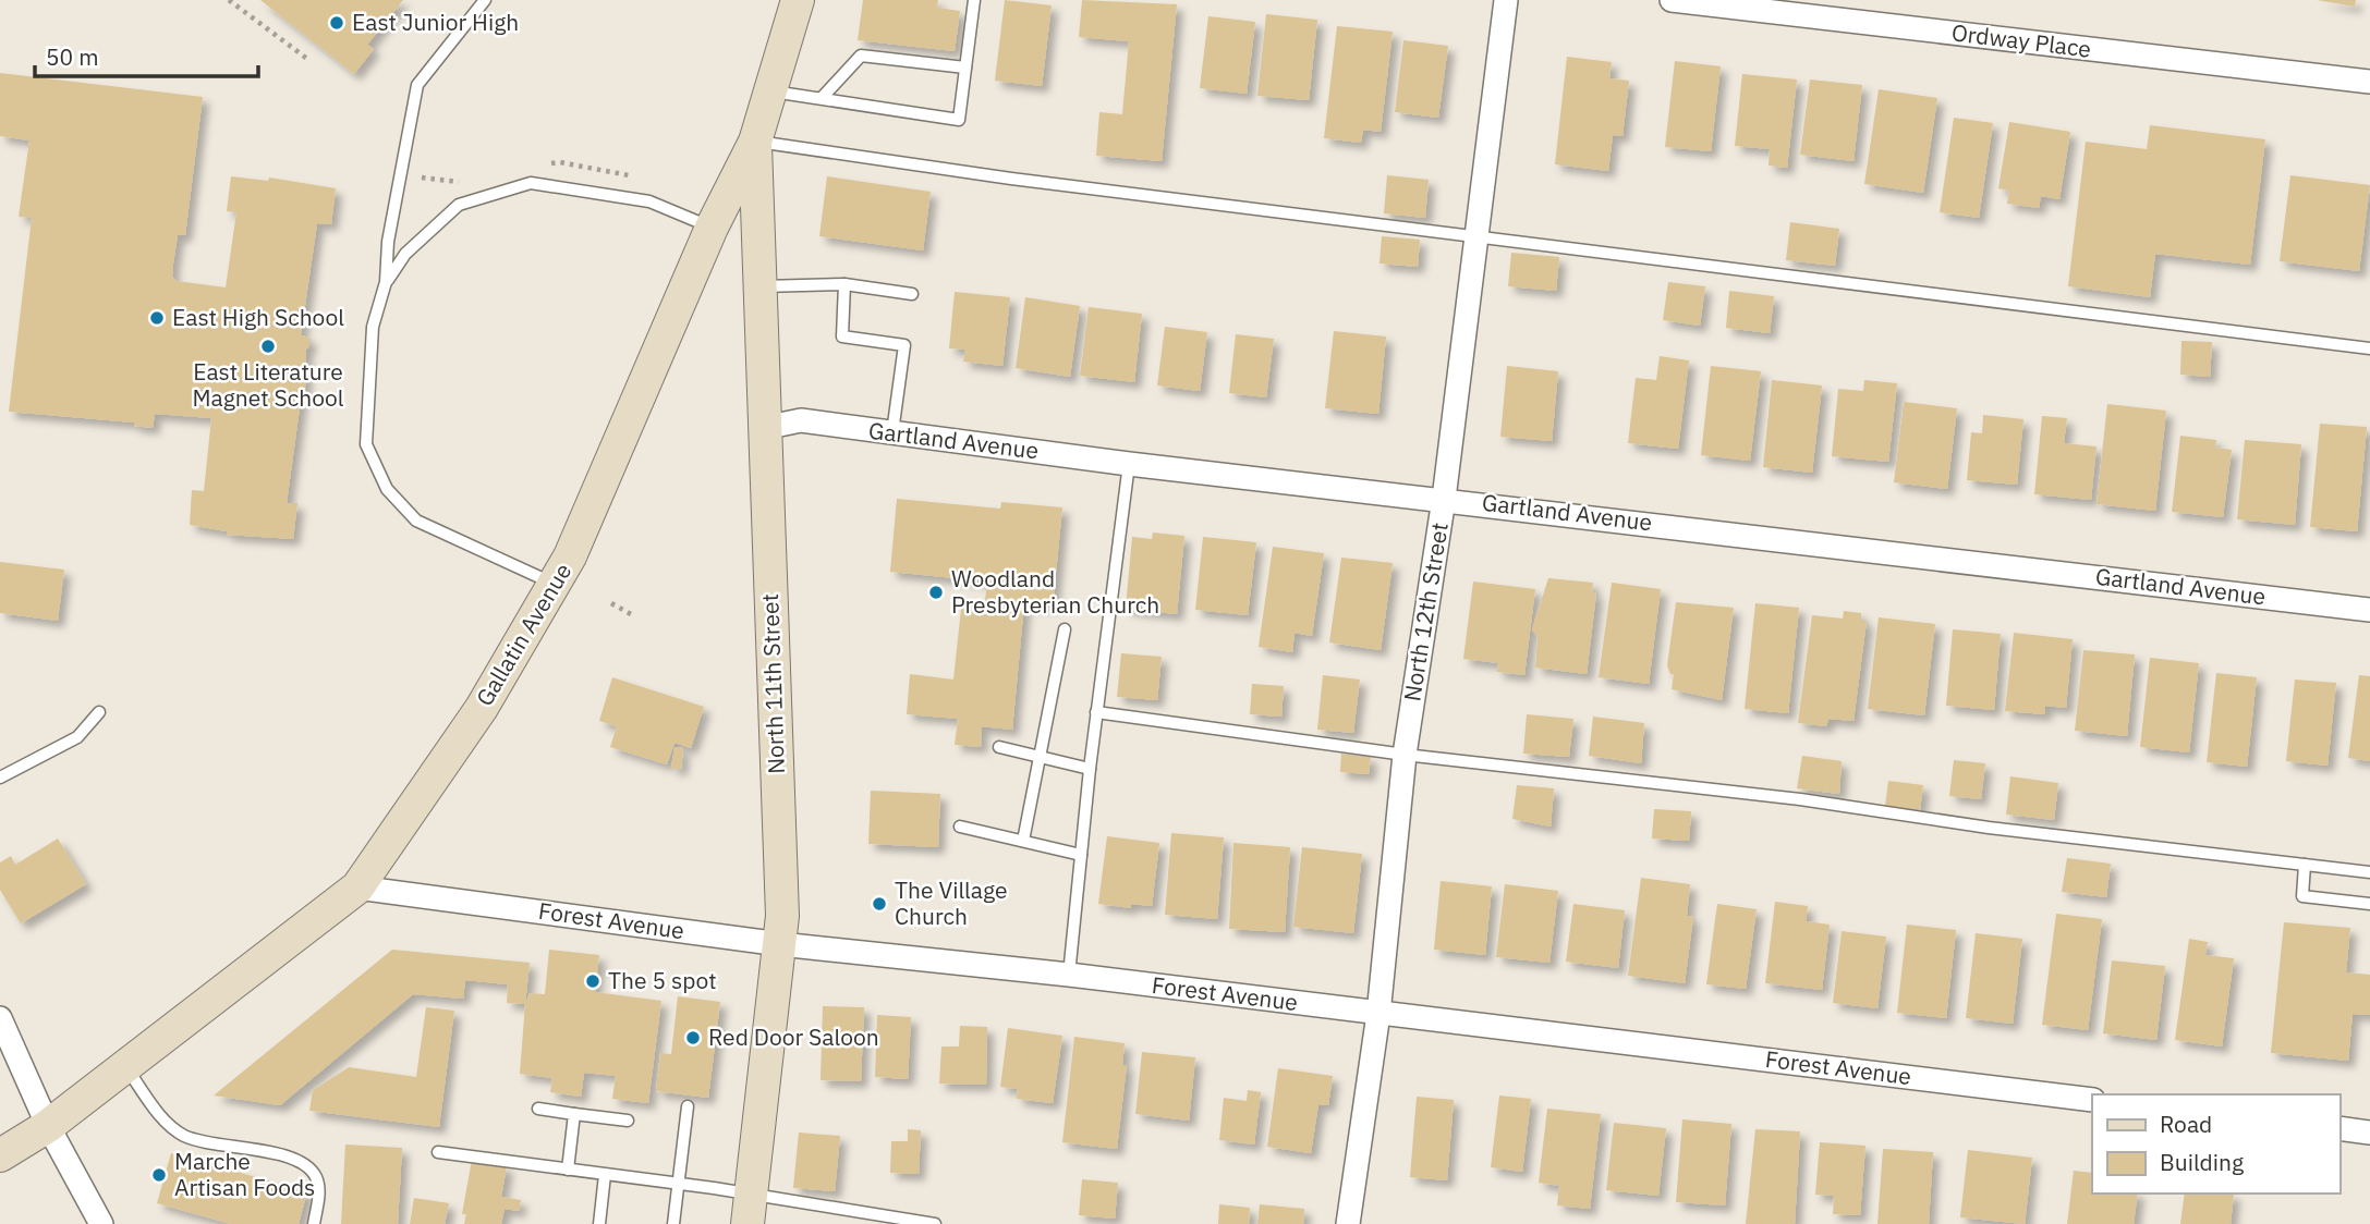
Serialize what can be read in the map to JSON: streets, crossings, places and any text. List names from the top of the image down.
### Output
{
  "streets": {
    "main road": ["Gallatin Avenue", "North 11th Street"],
    "street": [
      "Ordway Place",
      "Gartland Avenue",
      "North 12th Street",
      "Forest Avenue"
    ]
  },
  "crossings": [
    ["Gartland Avenue", "North 12th Street"],
    ["Gartland Avenue", "North 11th Street"],
    ["North 12th Street", "Forest Avenue"],
    ["Gallatin Avenue", "North 11th Street"],
    ["Gallatin Avenue", "Forest Avenue"],
    ["North 11th Street", "Forest Avenue"]
  ],
  "places": [
    "East Junior High",
    "East High School",
    "East Literature Magnet School",
    "Woodland Presbyterian Church",
    "The Village Church",
    "The 5 spot",
    "Red Door Saloon",
    "Marche Artisan Foods"
  ],
  "legend": ["Road", "Building"],
  "scale_bar": "50 m"
}
